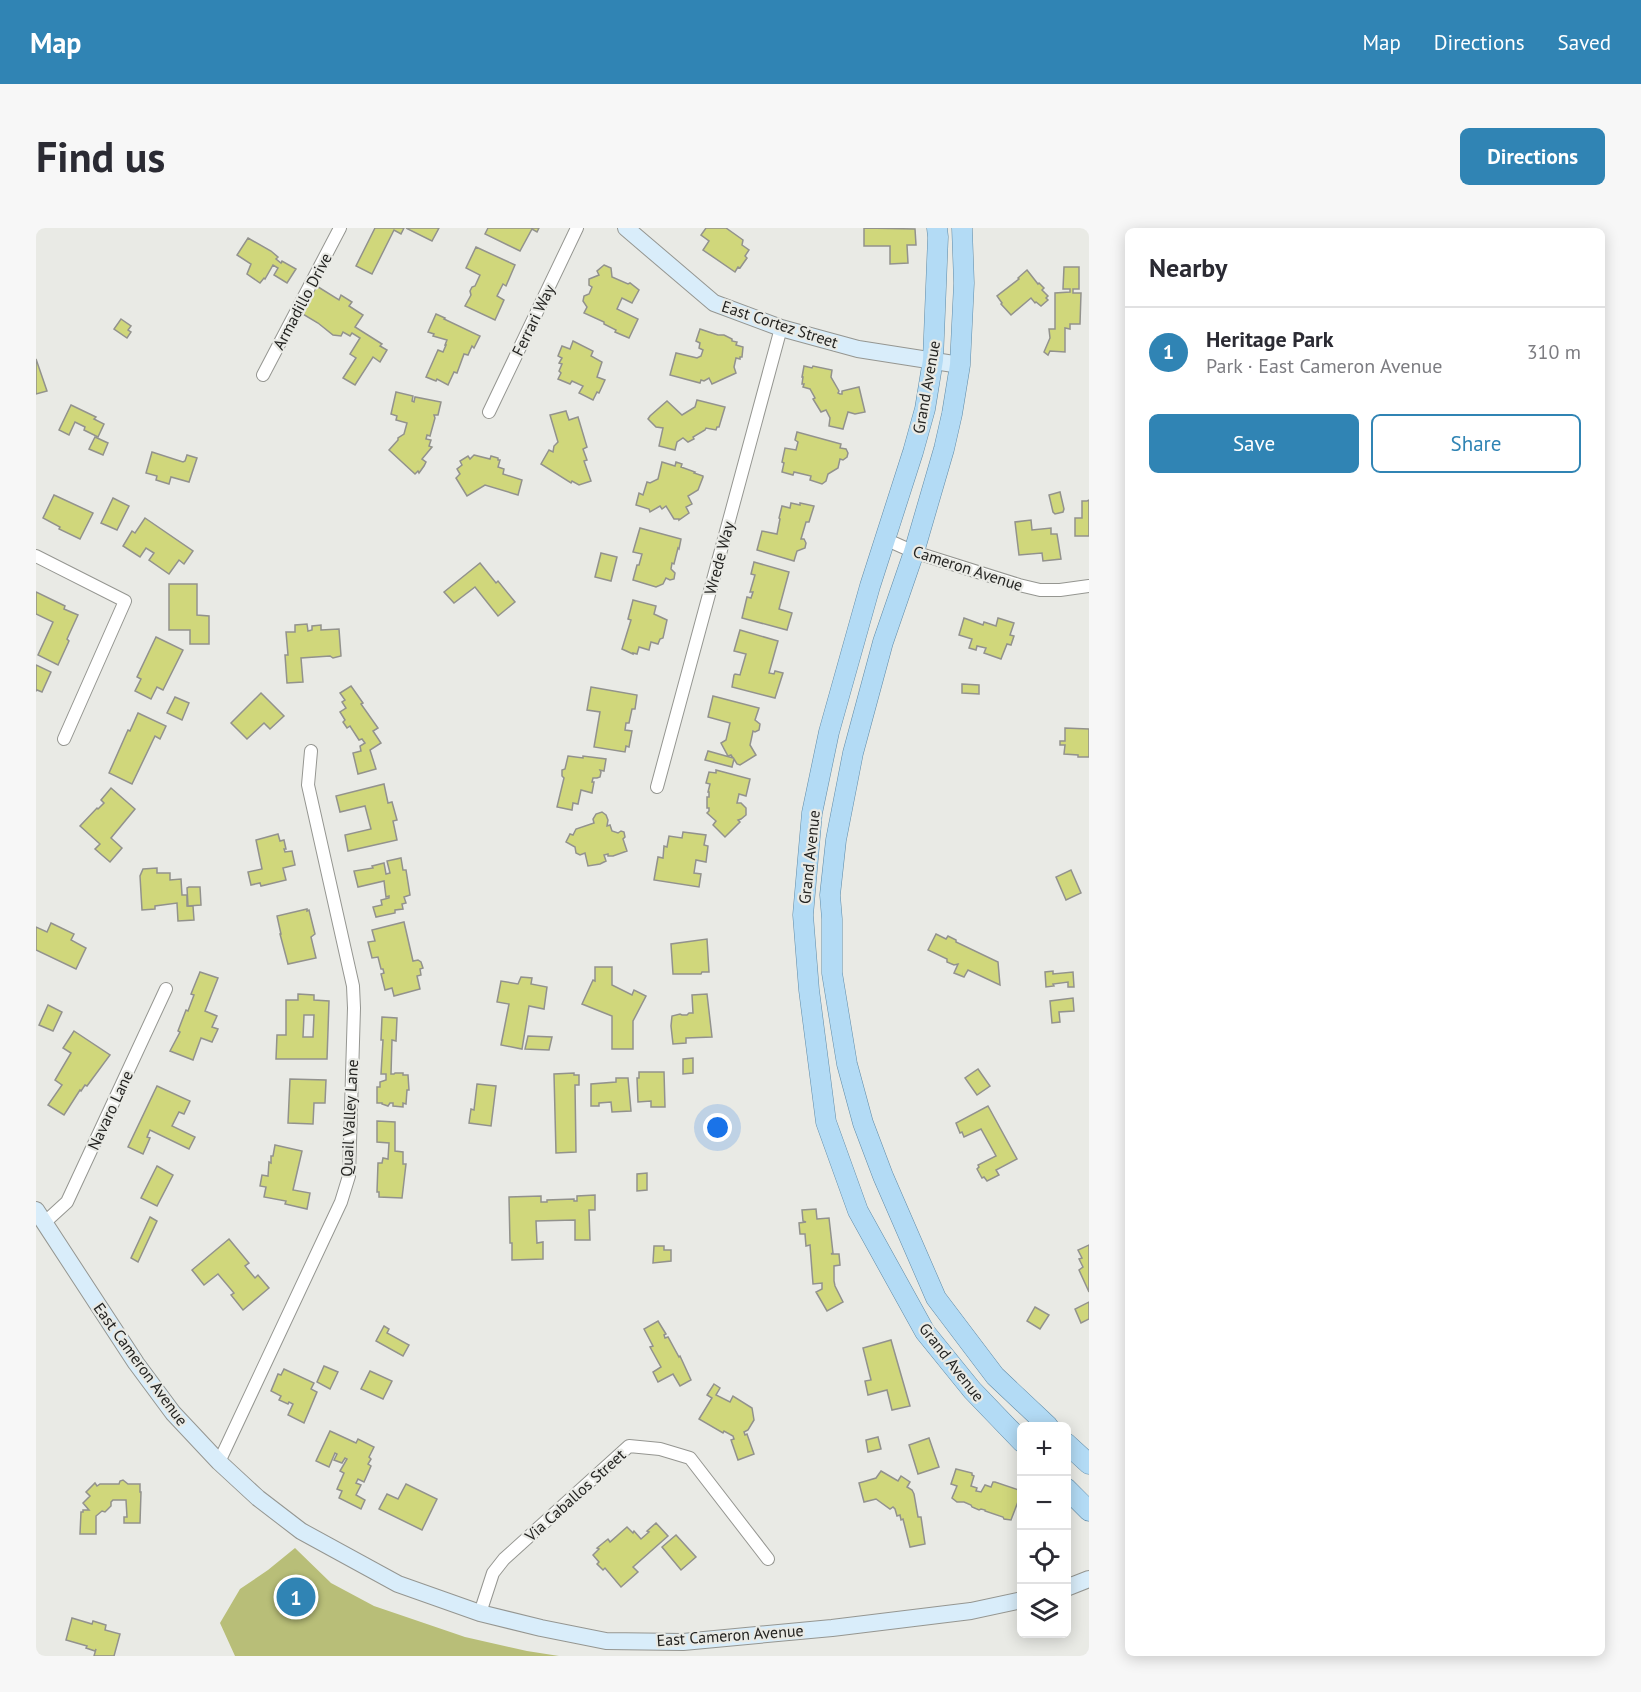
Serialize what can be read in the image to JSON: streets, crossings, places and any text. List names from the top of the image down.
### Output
{
  "streets": {
    "main road": ["East Cortez Street", "Grand Avenue", "East Cameron Avenue"],
    "street": [
      "Armadillo Drive",
      "Ferrari Way",
      "Wrede Way",
      "Cameron Avenue",
      "Navaro Lane",
      "Quail Valley Lane",
      "Via Caballos Street"
    ]
  },
  "crossings": [
    ["East Cortez Street", "Grand Avenue"],
    ["East Cortez Street", "Wrede Way"],
    ["Grand Avenue", "Cameron Avenue"],
    ["Navaro Lane", "East Cameron Avenue"],
    ["Quail Valley Lane", "East Cameron Avenue"],
    ["East Cameron Avenue", "Via Caballos Street"]
  ],
  "page": {
    "header": "Map",
    "nav": ["Map", "Directions", "Saved"],
    "buttons": [
      "Directions",
      ["Save", "Share"]
    ],
    "title": "Find us",
    "heading": "Nearby",
    "list": [
      {
        "mark": "1",
        "name": "Heritage Park",
        "note": "Park · East Cameron Avenue",
        "value": "310 m"
      }
    ],
    "map_buttons": ["+", "−"],
    "pins": "1"
  }
}
